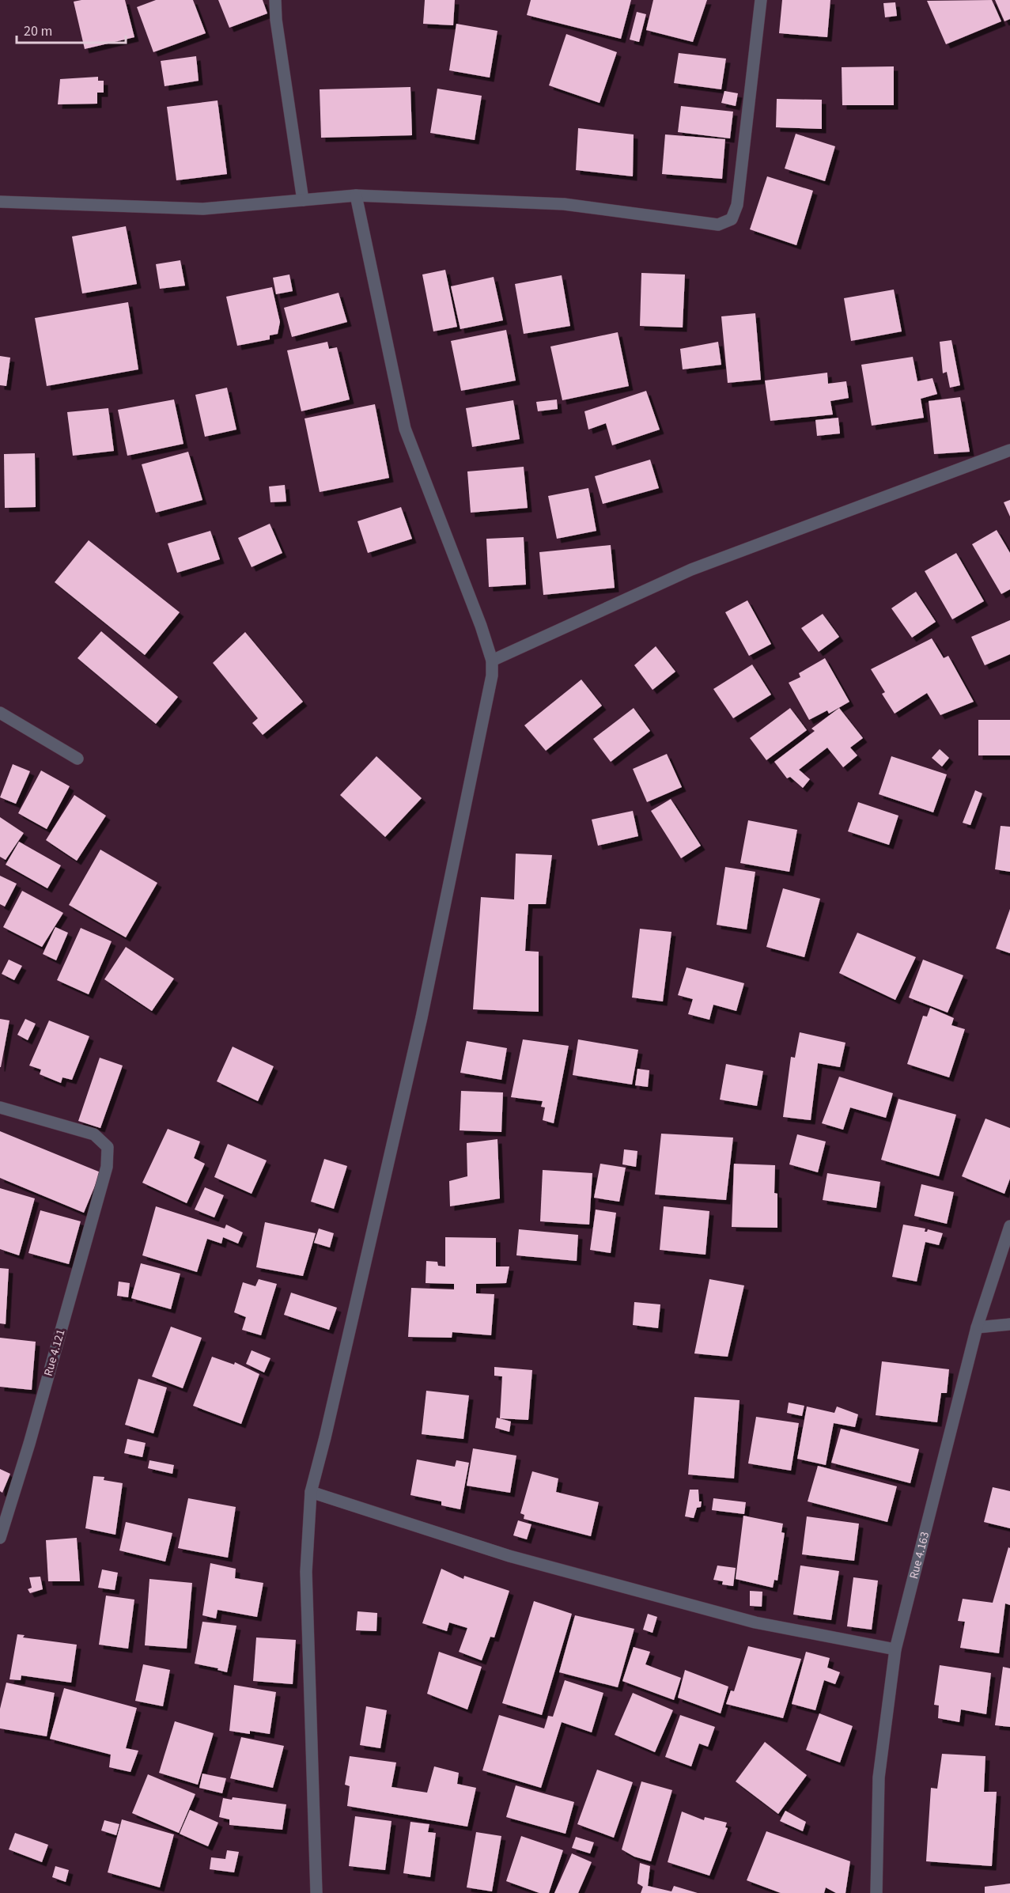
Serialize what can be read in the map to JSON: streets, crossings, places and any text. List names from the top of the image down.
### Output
{
  "streets": {
    "street": ["Rue 4.121", "Rue 4.163"]
  },
  "scale_bar": "20 m"
}
